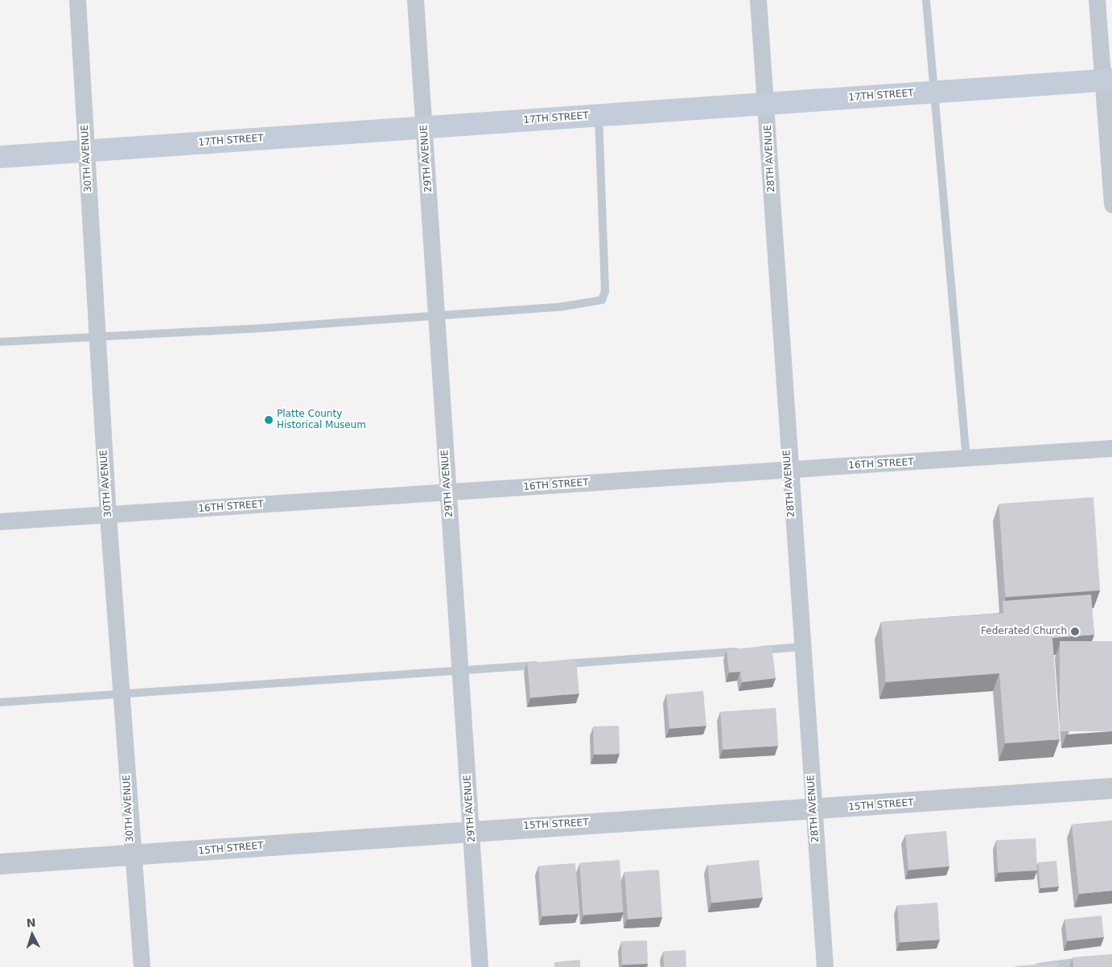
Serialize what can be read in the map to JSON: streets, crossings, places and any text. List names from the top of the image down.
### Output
{
  "streets": {
    "main road": ["17TH STREET"],
    "street": [
      "30TH AVENUE",
      "29TH AVENUE",
      "28TH AVENUE",
      "16TH STREET",
      "15TH STREET"
    ]
  },
  "crossings": [
    ["17TH STREET", "30TH AVENUE"],
    ["17TH STREET", "29TH AVENUE"],
    ["17TH STREET", "28TH AVENUE"],
    ["30TH AVENUE", "16TH STREET"],
    ["30TH AVENUE", "15TH STREET"],
    ["29TH AVENUE", "16TH STREET"],
    ["29TH AVENUE", "15TH STREET"],
    ["28TH AVENUE", "16TH STREET"],
    ["28TH AVENUE", "15TH STREET"]
  ],
  "places": ["Platte County Historical Museum", "Federated Church"],
  "north": "top"
}
